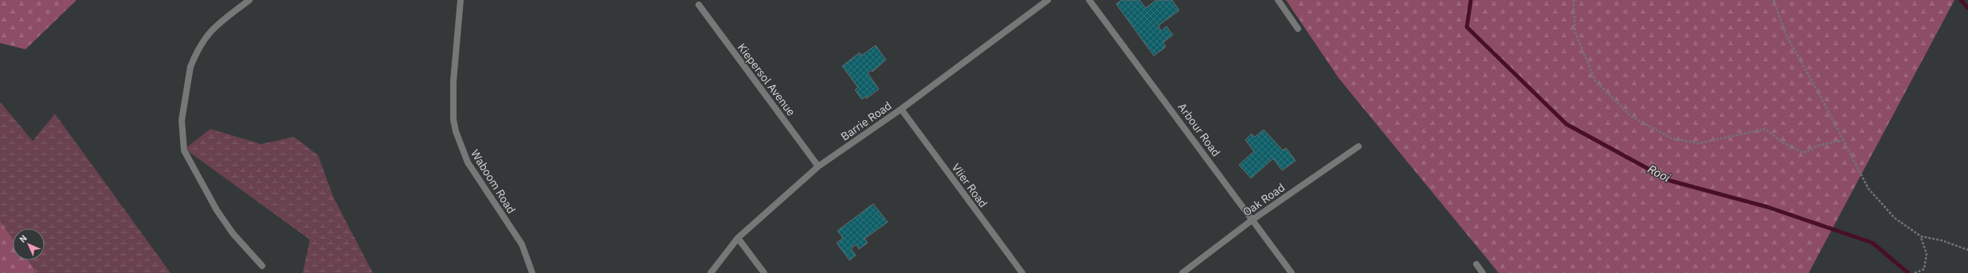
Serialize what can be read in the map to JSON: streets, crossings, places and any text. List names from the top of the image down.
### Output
{
  "streets": {
    "street": [
      "Kiepersol Avenue",
      "Barrie Road",
      "Arbour Road",
      "Waboom Road",
      "Vlier Road",
      "Oak Road"
    ]
  },
  "crossings": [
    ["Kiepersol Avenue", "Barrie Road"],
    ["Barrie Road", "Vlier Road"],
    ["Arbour Road", "Oak Road"]
  ],
  "water": ["Rooi"],
  "north": "top left"
}
